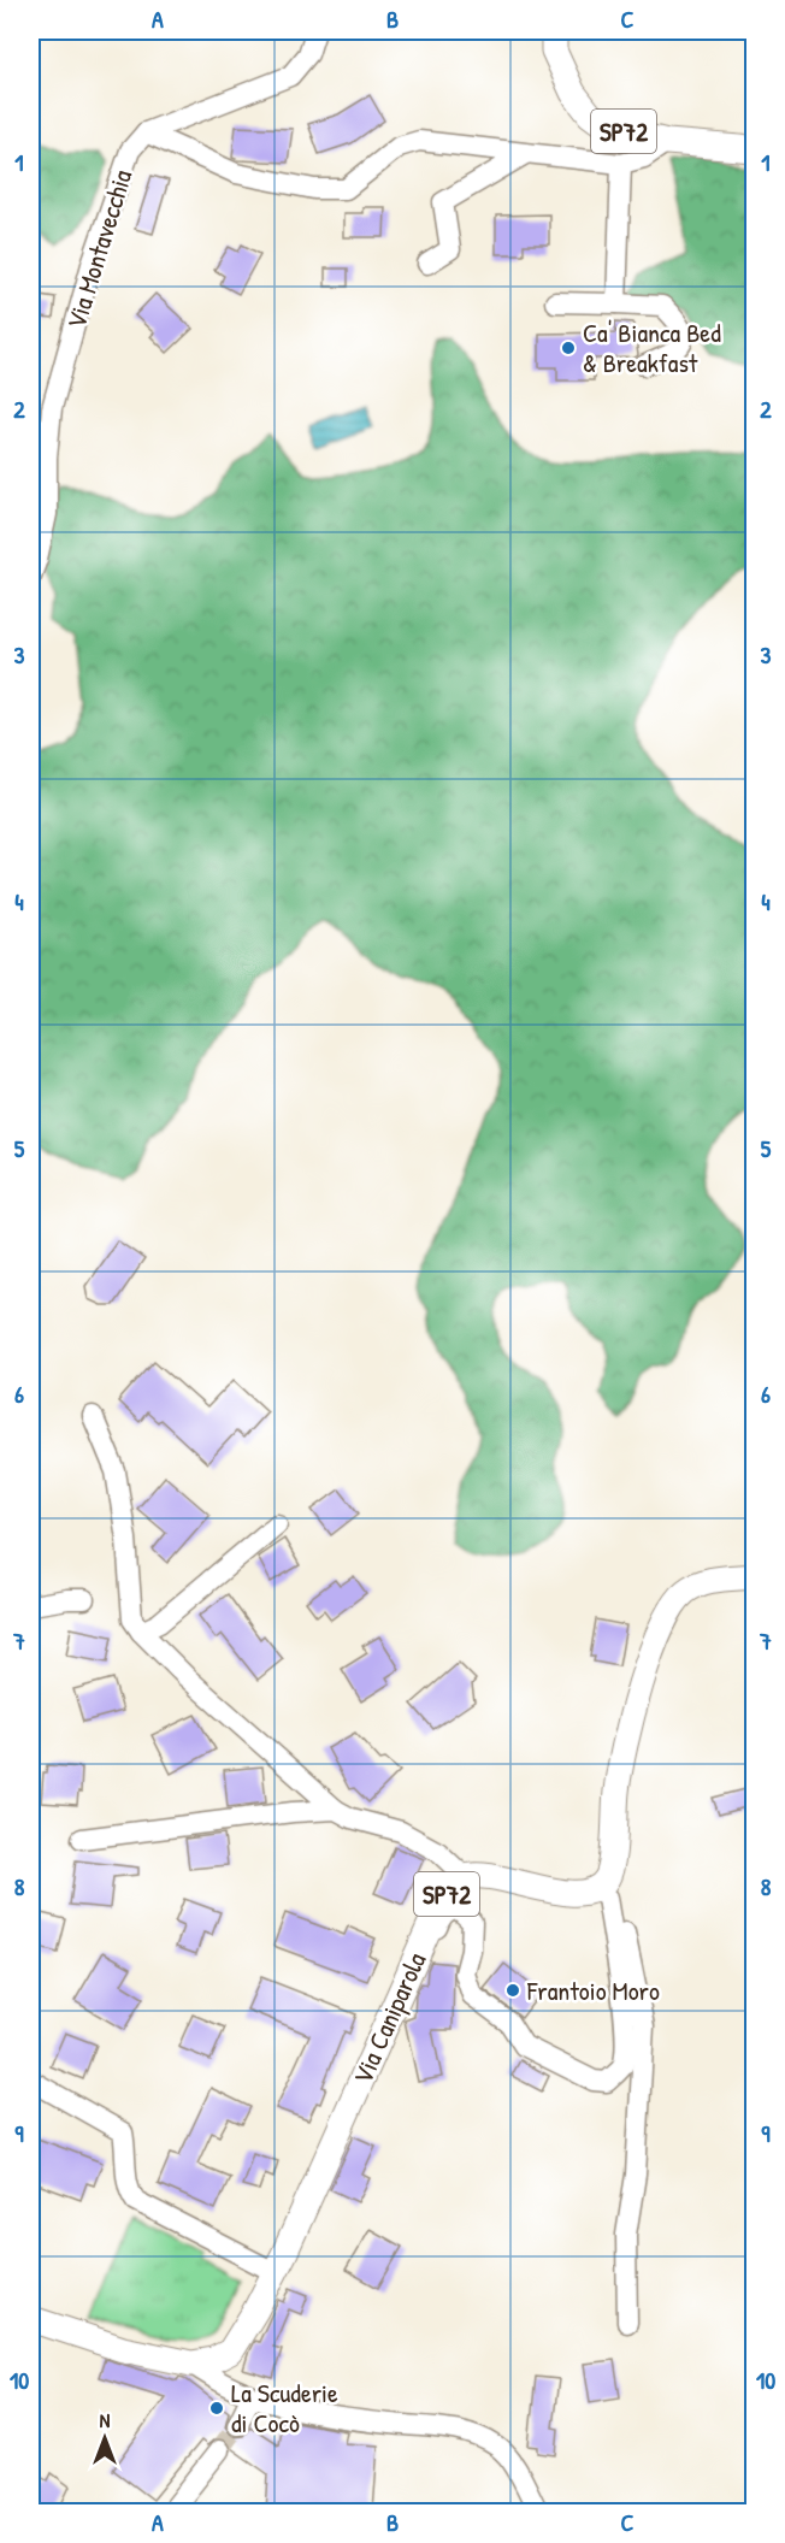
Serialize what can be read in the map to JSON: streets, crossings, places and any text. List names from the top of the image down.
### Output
{
  "streets": {
    "main road": ["SP72", "Via Caniparola"],
    "street": ["Via Montavecchia"]
  },
  "crossings": [
    ["SP72", "Via Caniparola"]
  ],
  "places": ["Ca' Bianca Bed & Breakfast", "Frantoio Moro", "La Scuderie di Cocò"],
  "north": "top",
  "grid": {
    "columns": ["A", "B", "C"],
    "rows": [
      "1",
      "2",
      "3",
      "4",
      "5",
      "6",
      "7",
      "8",
      "9",
      "10"
    ]
  }
}
